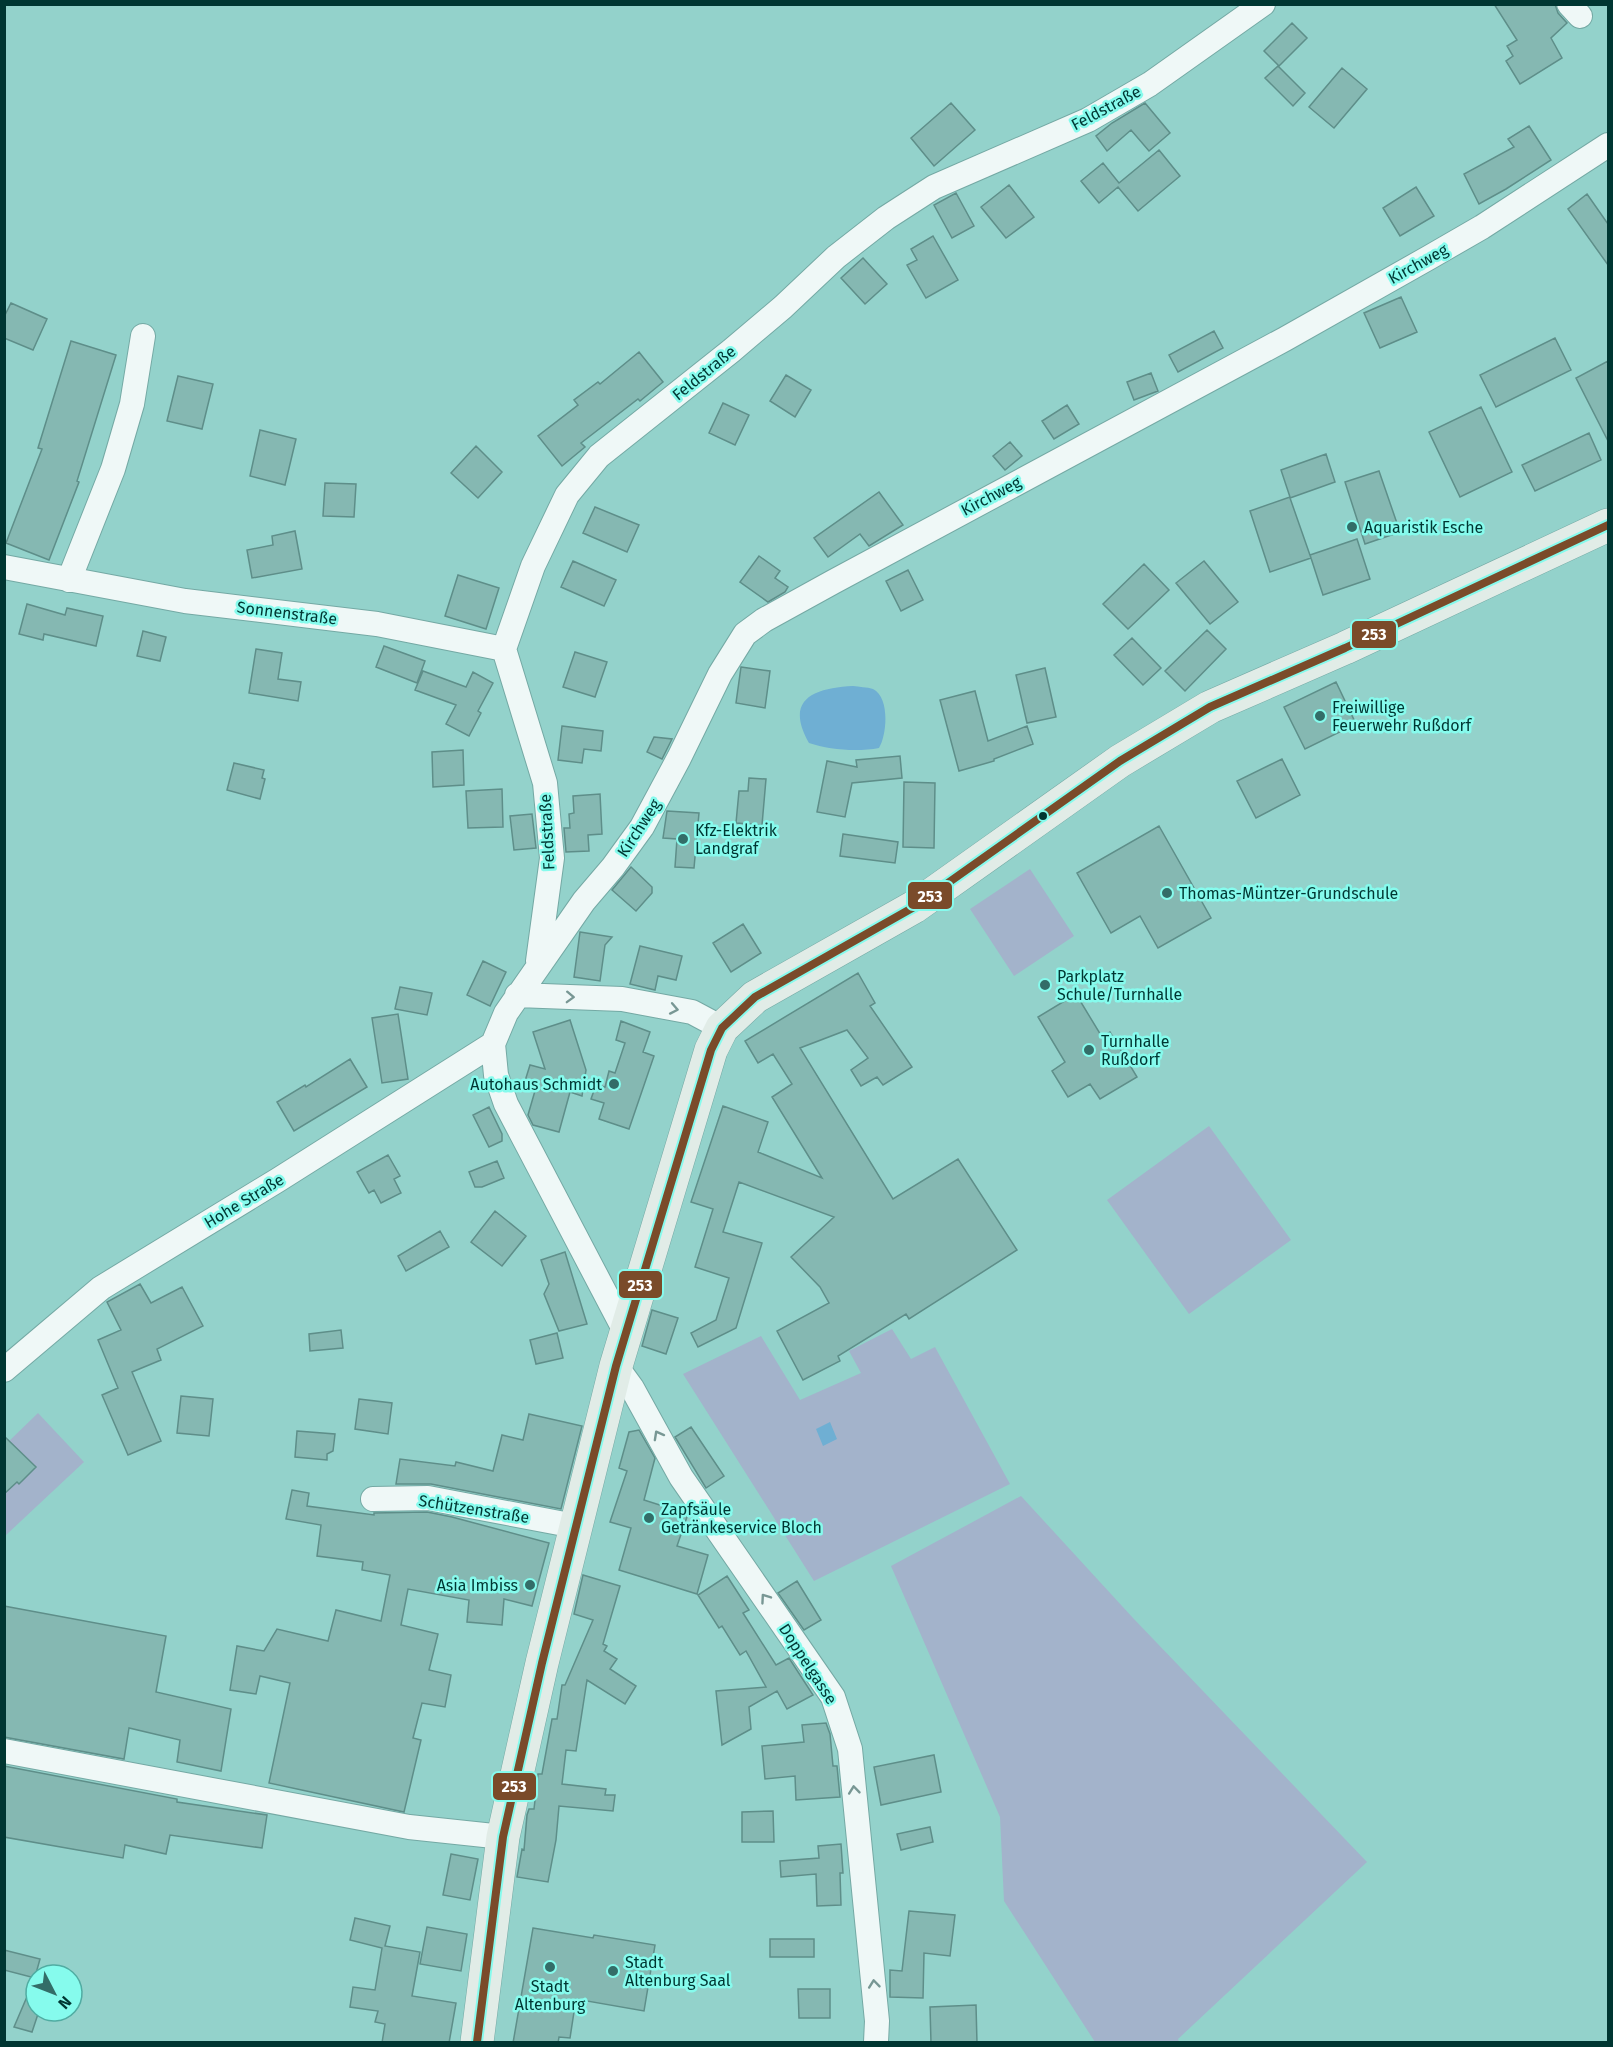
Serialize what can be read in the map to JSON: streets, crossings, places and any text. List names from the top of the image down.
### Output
{
  "streets": {
    "street": [
      "Feldstraße",
      "Kirchweg",
      "Sonnenstraße",
      "Hohe Straße",
      "Schützenstraße",
      "Doppelgasse"
    ]
  },
  "crossings": [
    ["Feldstraße", "Kirchweg"],
    ["Feldstraße", "Sonnenstraße"],
    ["Kirchweg", "Hohe Straße"]
  ],
  "one_way": ["Doppelgasse"],
  "places": [
    "Aquaristik Esche",
    "Freiwillige Feuerwehr Rußdorf",
    "Kfz-Elektrik Landgraf",
    "Thomas-Müntzer-Grundschule",
    "Parkplatz Schule/Turnhalle",
    "Turnhalle Rußdorf",
    "Autohaus Schmidt",
    "Zapfsäule Getränkeservice Bloch",
    "Asia Imbiss",
    "Stadt Altenburg",
    "Stadt Altenburg Saal"
  ],
  "lines": ["transit line 253"],
  "north": "bottom right"
}
